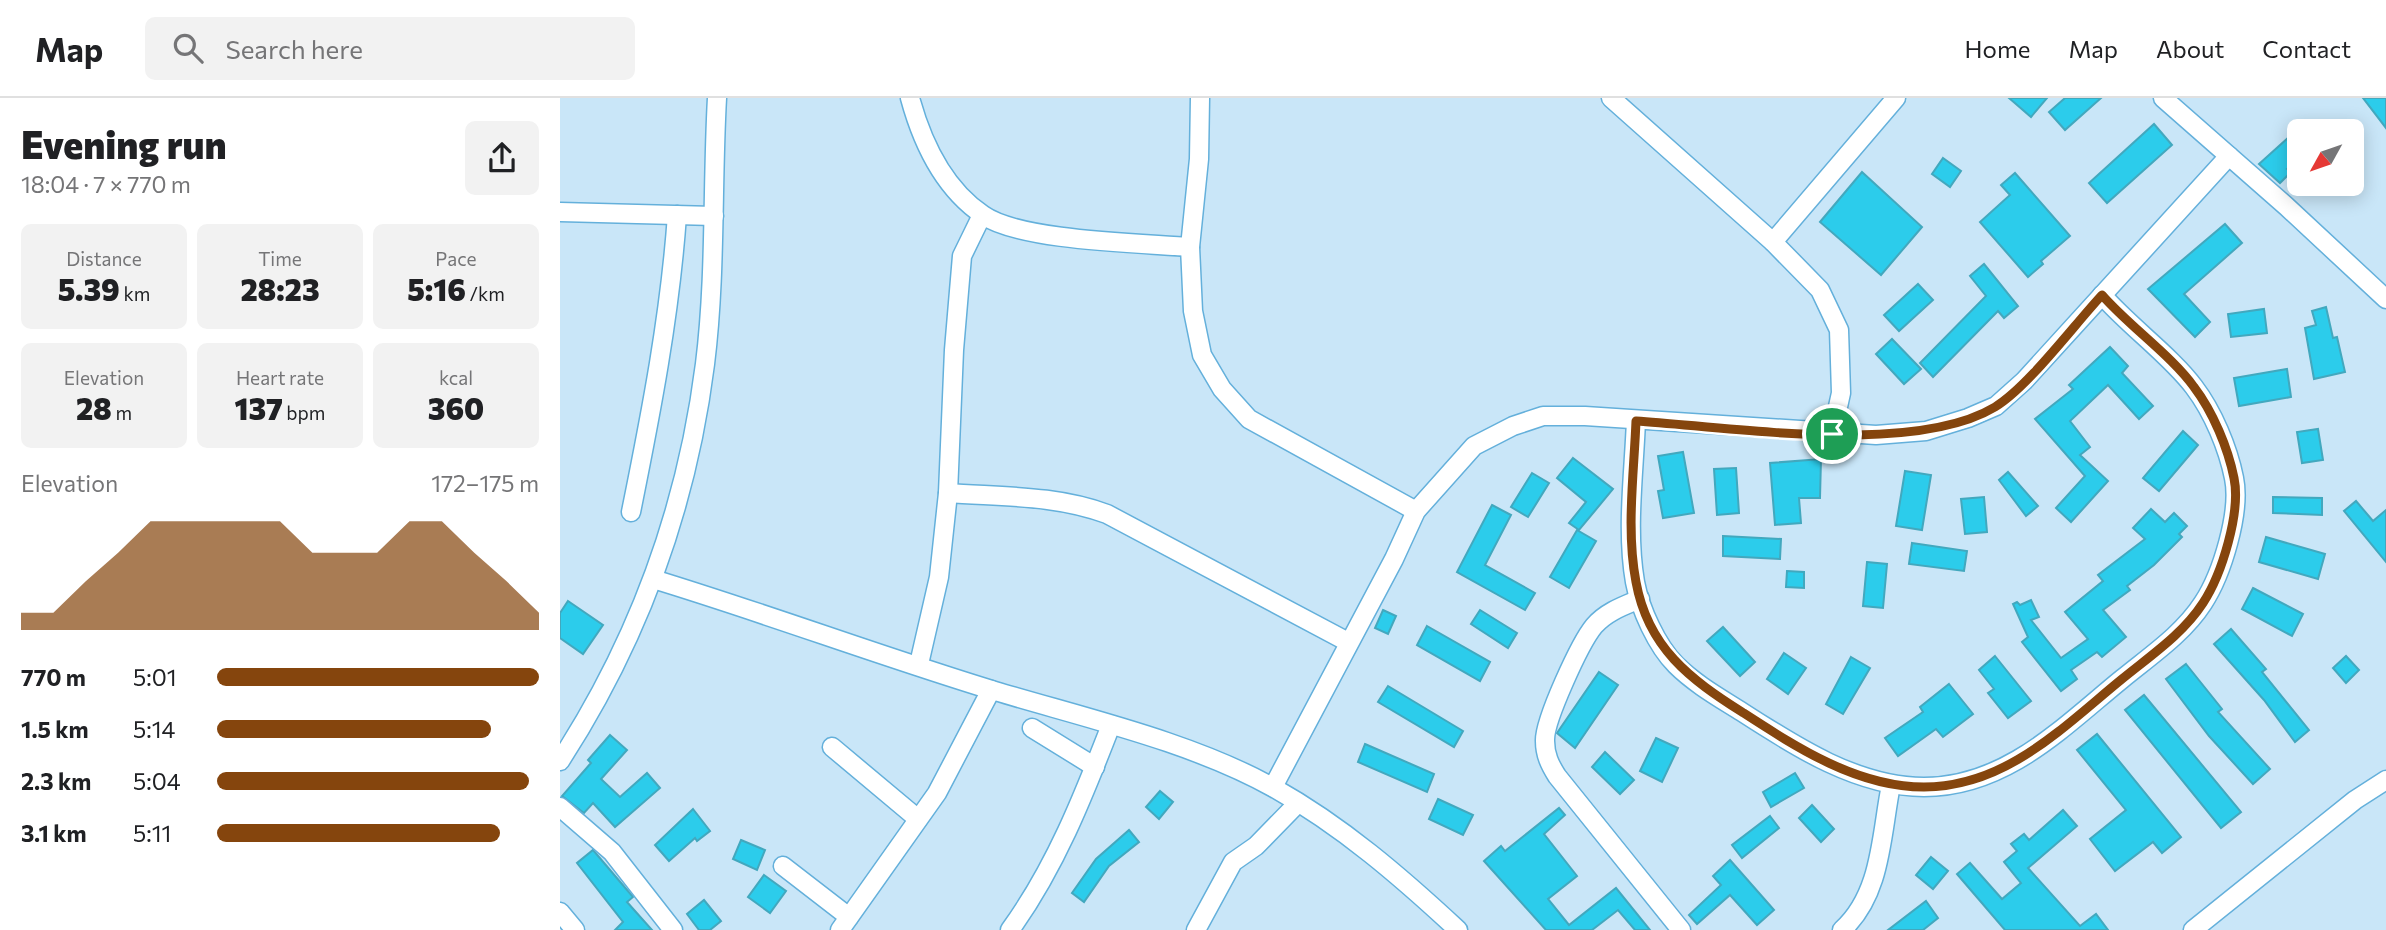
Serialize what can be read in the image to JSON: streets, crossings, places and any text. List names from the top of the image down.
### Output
{
  "north": "bottom left",
  "page": {
    "header": "Map",
    "search": "Search here",
    "nav": [
      "Home",
      "Map",
      "About",
      "Contact"
    ],
    "heading": ["Evening run", "18:04 · 7 × 770 m"],
    "stats": [
      ["Distance", "5.39 km"],
      ["Time", "28:23"],
      ["Pace", "5:16 /km"],
      ["Elevation", "28 m"],
      ["Heart rate", "137 bpm"],
      ["kcal", "360"]
    ],
    "chart": ["Elevation", "172–175 m"],
    "list": [
      {
        "name": "770 m",
        "note": "5:01"
      },
      {
        "name": "1.5 km",
        "note": "5:14"
      },
      {
        "name": "2.3 km",
        "note": "5:04"
      },
      {
        "name": "3.1 km",
        "note": "5:11"
      }
    ]
  }
}
